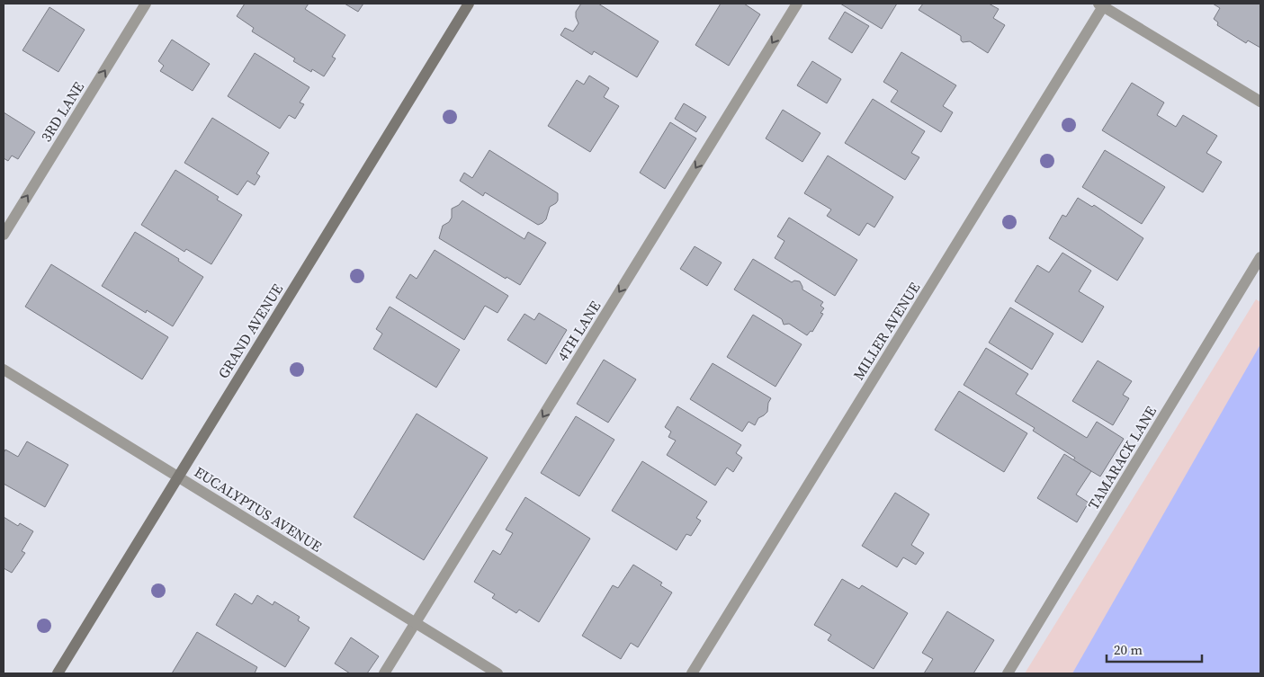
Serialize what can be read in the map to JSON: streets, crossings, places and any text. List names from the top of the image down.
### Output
{
  "streets": {
    "main road": ["GRAND AVENUE"],
    "street": [
      "3RD LANE",
      "4TH LANE",
      "MILLER AVENUE",
      "TAMARACK LANE",
      "EUCALYPTUS AVENUE"
    ]
  },
  "crossings": [
    ["GRAND AVENUE", "EUCALYPTUS AVENUE"],
    ["4TH LANE", "EUCALYPTUS AVENUE"]
  ],
  "one_way": ["3RD LANE", "4TH LANE"],
  "scale_bar": "20 m"
}
